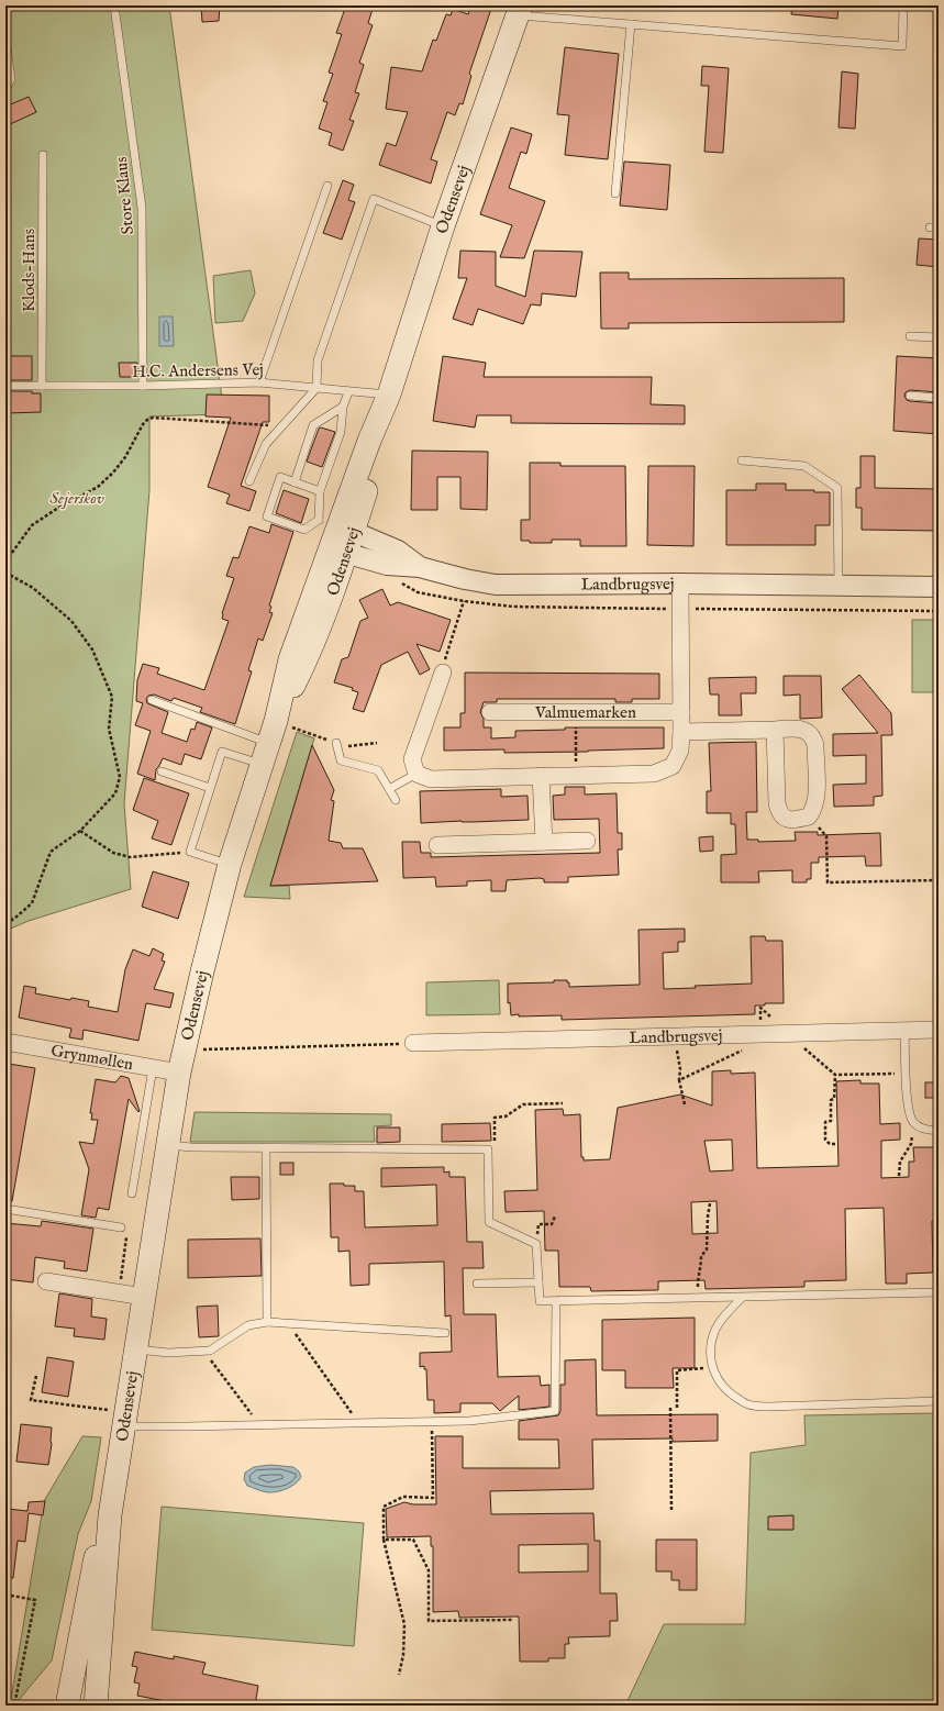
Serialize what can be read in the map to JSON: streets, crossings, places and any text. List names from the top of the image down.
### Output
{
  "streets": {
    "main road": ["Odensevej"],
    "street": ["Landbrugsvej", "Valmuemarken", "Grynmøllen"],
    "lane": ["Store Klaus", "Klods-Hans", "H.C. Andersens Vej"]
  },
  "crossings": [
    ["Store Klaus", "H.C. Andersens Vej"],
    ["Odensevej", "H.C. Andersens Vej"],
    ["Odensevej", "Landbrugsvej"],
    ["Odensevej", "Grynmøllen"],
    ["Klods-Hans", "H.C. Andersens Vej"]
  ],
  "parks": ["Sejerskov"]
}
